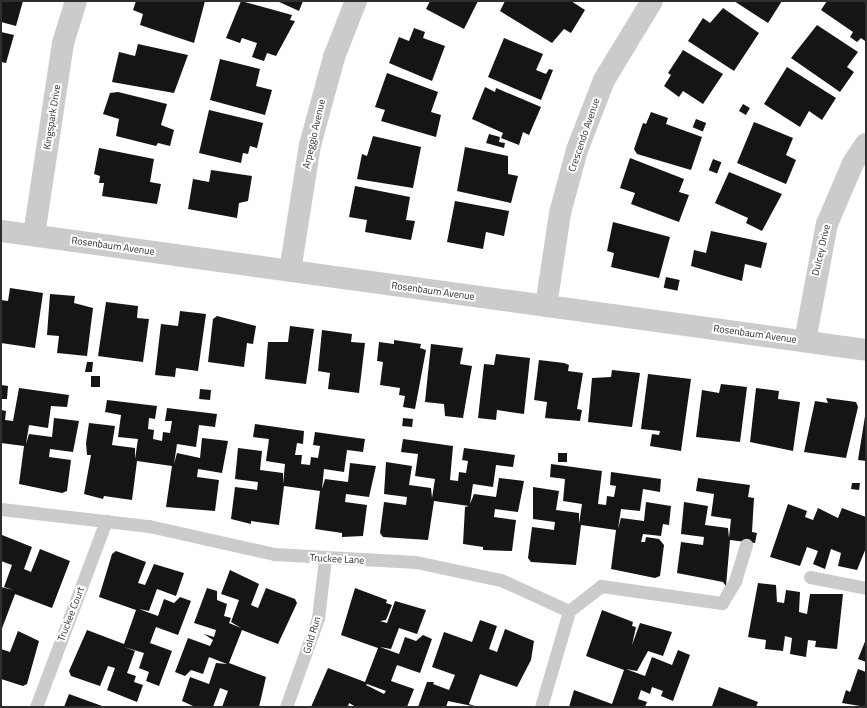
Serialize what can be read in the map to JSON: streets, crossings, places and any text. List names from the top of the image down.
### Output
{
  "streets": {
    "street": [
      "Kingspark Drive",
      "Arpeggio Avenue",
      "Crescendo Avenue",
      "Rosenbaum Avenue",
      "Dulcey Drive"
    ],
    "lane": ["Truckee Lane", "Truckee Court", "Gold Run"]
  },
  "crossings": [
    ["Kingspark Drive", "Rosenbaum Avenue"],
    ["Arpeggio Avenue", "Rosenbaum Avenue"],
    ["Crescendo Avenue", "Rosenbaum Avenue"],
    ["Rosenbaum Avenue", "Dulcey Drive"],
    ["Truckee Lane", "Truckee Court"],
    ["Truckee Lane", "Gold Run"]
  ]
}
